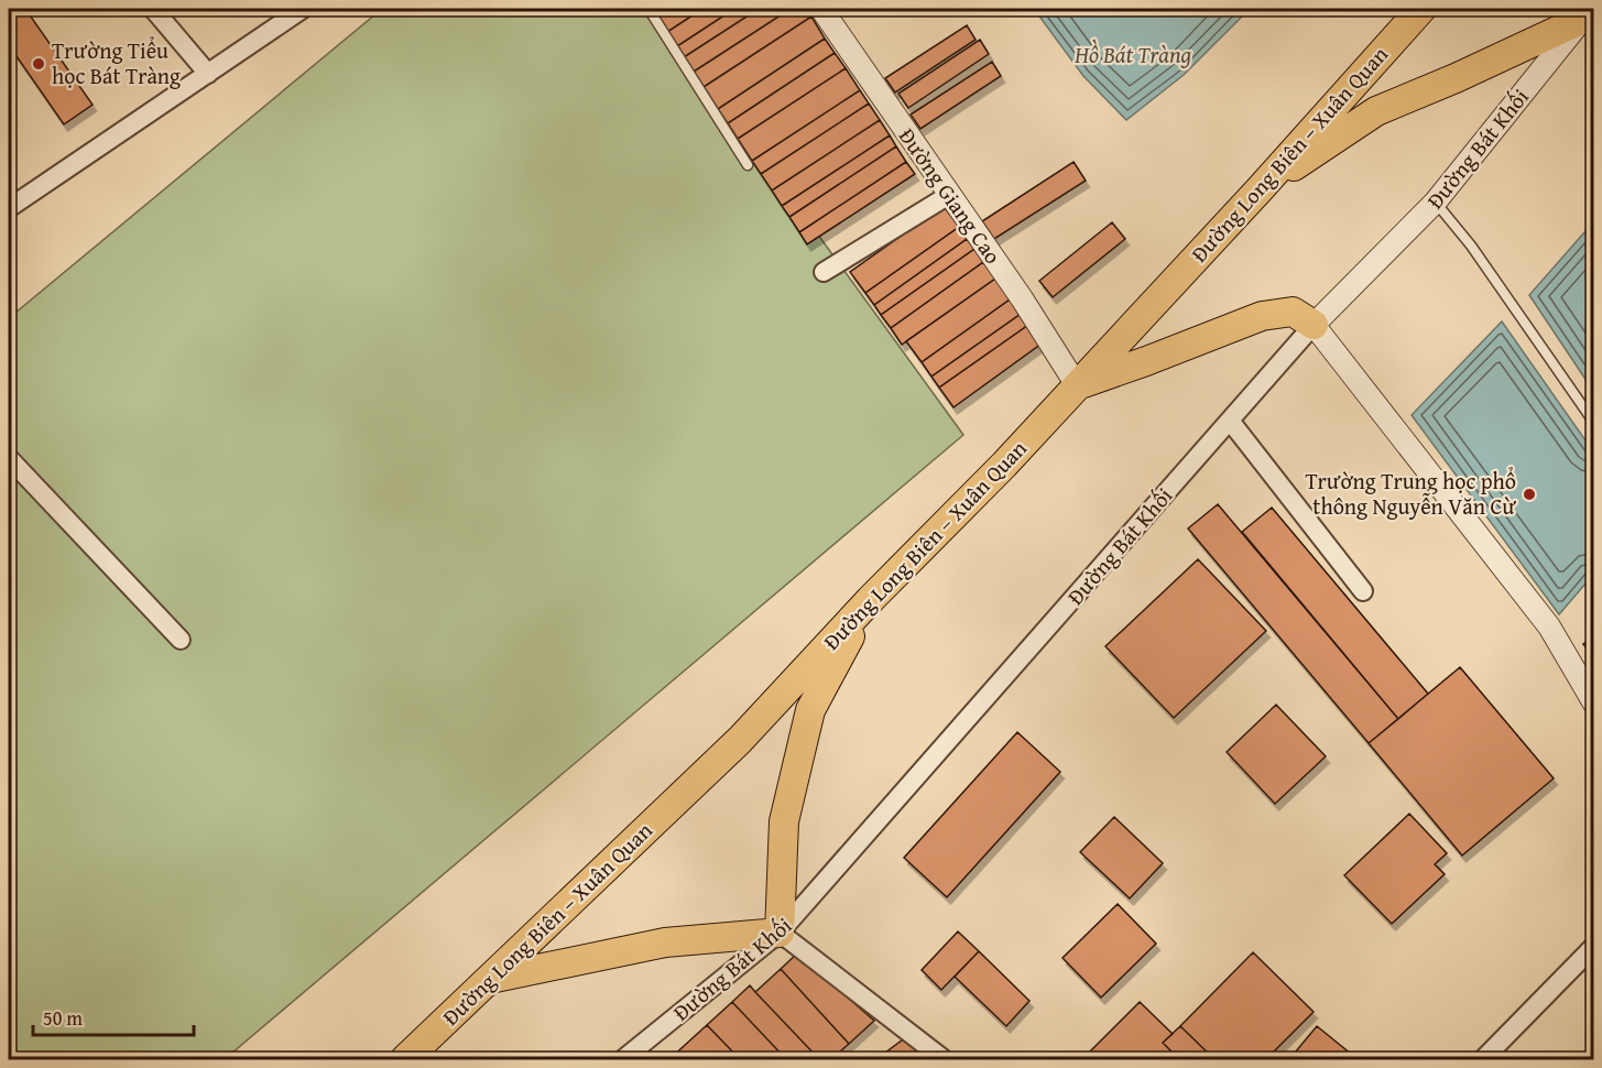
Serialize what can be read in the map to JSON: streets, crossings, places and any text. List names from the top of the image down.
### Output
{
  "streets": {
    "main road": ["Đường Long Biên – Xuân Quan"],
    "street": ["Đường Bát Khối", "Đường Giang Cao"]
  },
  "crossings": [
    ["Đường Long Biên – Xuân Quan", "Đường Giang Cao"]
  ],
  "water": ["Hồ Bát Tràng"],
  "places": ["Trường Tiểu học Bát Tràng", "Trường Trung học phổ thông Nguyễn Văn Cừ"],
  "scale_bar": "50 m"
}
